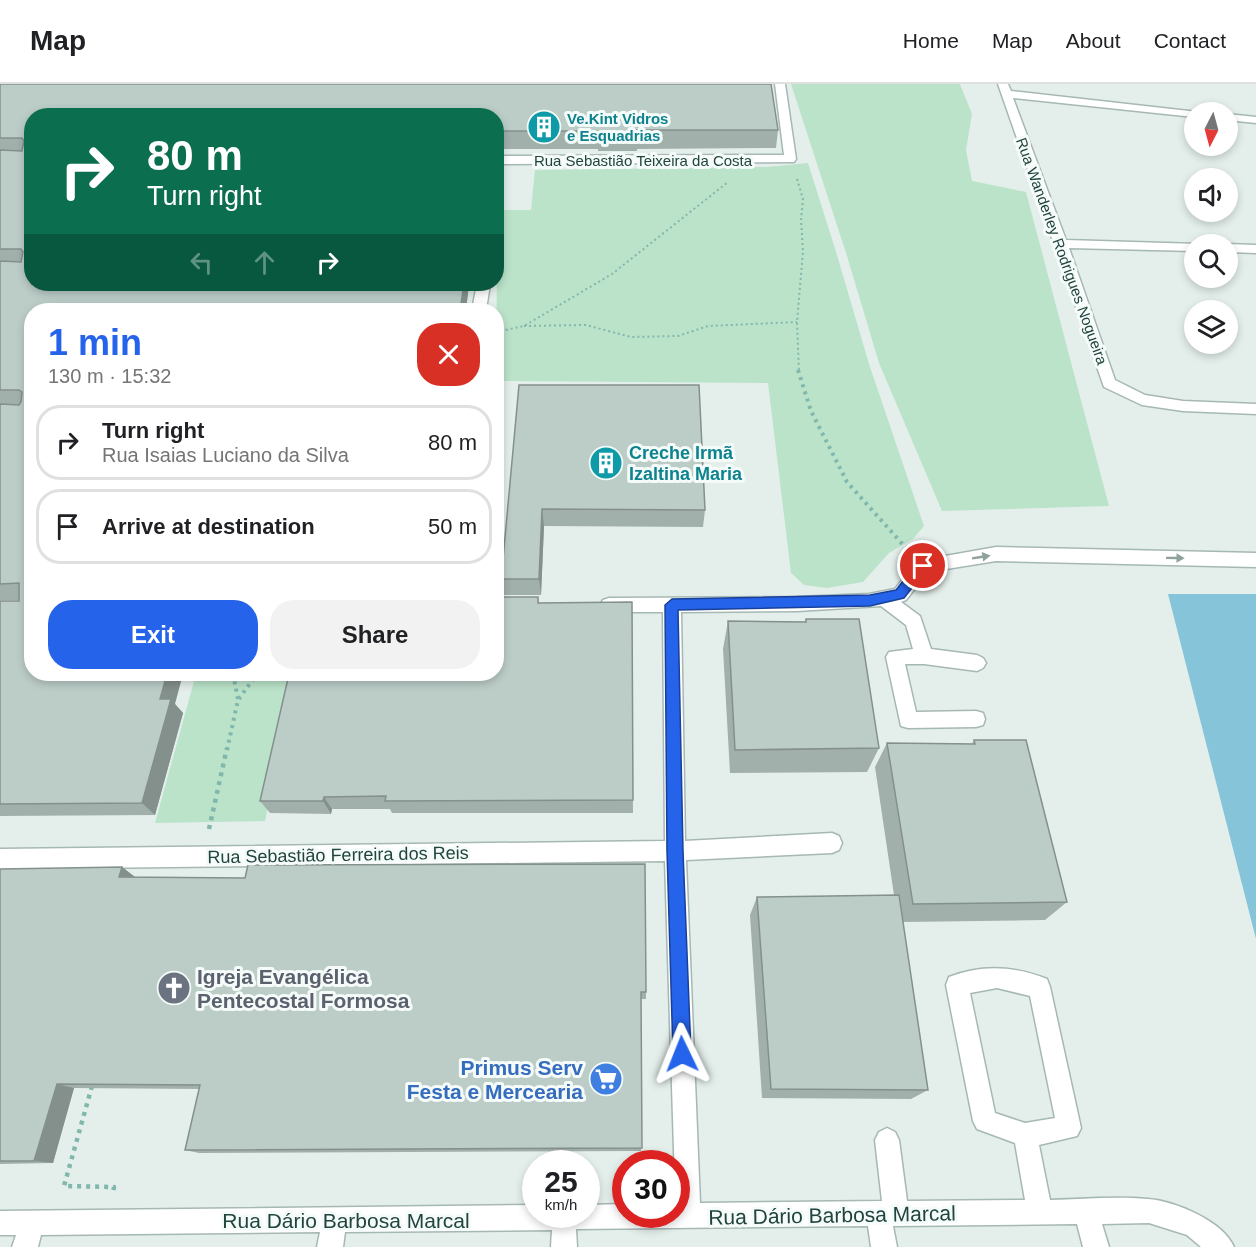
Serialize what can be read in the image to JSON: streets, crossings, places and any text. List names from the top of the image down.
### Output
{
  "streets": {
    "street": [
      "Rua Sebastião Teixeira da Costa",
      "Rua Wanderley Rodrigues Nogueira",
      "Rua Sebastião Ferreira dos Reis",
      "Rua Dário Barbosa Marcal"
    ]
  },
  "places": {
    "building": ["Ve.Kint Vidros e Esquadrias", "Creche Irmã Izaltina Maria"],
    "church": ["Igreja Evangélica Pentecostal Formosa"],
    "supermarket": ["Primus Serv Festa e Mercearia"]
  },
  "north": "bottom",
  "page": {
    "header": "Map",
    "nav": [
      "Home",
      "Map",
      "About",
      "Contact"
    ],
    "turn": ["80 m", "Turn right"],
    "heading": ["1 min", "130 m · 15:32"],
    "list": [
      {
        "name": "Turn right",
        "note": "Rua Isaias Luciano da Silva",
        "value": "80 m"
      },
      {
        "name": "Arrive at destination",
        "value": "50 m"
      }
    ],
    "buttons": ["Exit", "Share"],
    "speed": "25 km/h",
    "limit": "30"
  }
}
